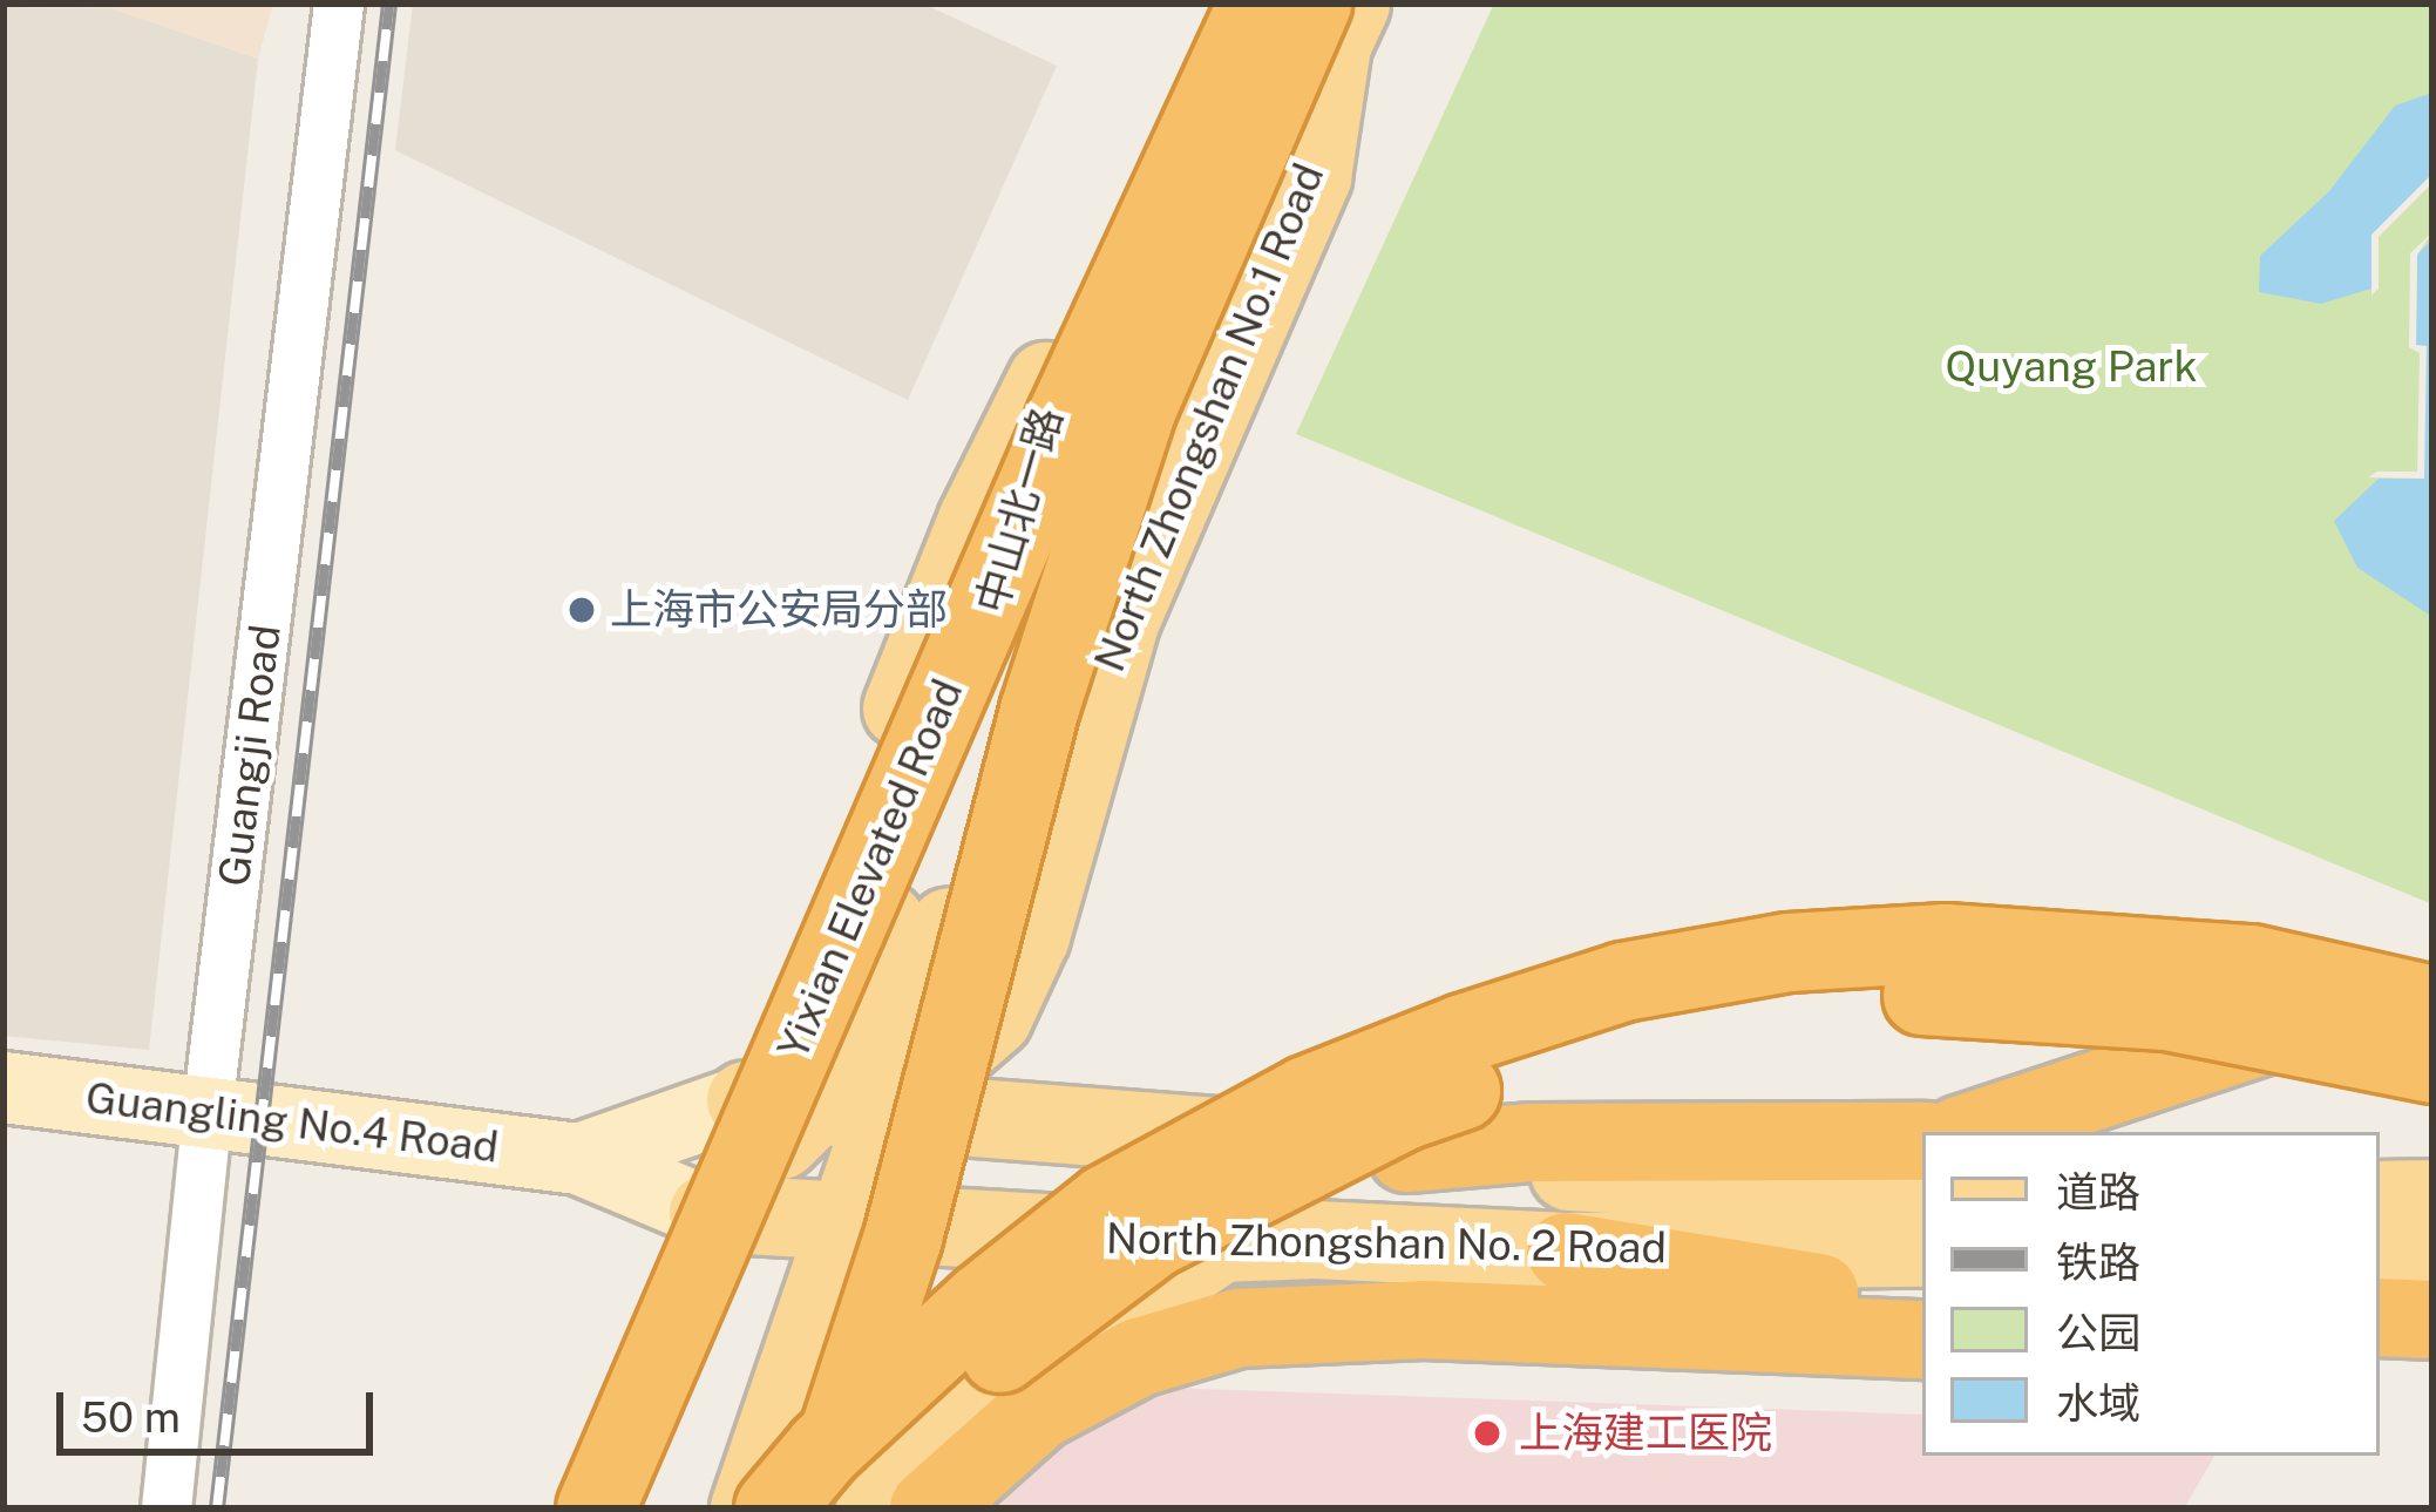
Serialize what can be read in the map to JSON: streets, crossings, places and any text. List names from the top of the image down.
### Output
{
  "streets": {
    "highway": ["Yixian Elevated Road"],
    "main road": [
      "North Zhongshan No.1 Road",
      "中山北一路",
      "Guangling No.4 Road",
      "North Zhongshan No. 2 Road"
    ],
    "street": ["Guangji Road"]
  },
  "crossings": [
    ["North Zhongshan No.1 Road", "中山北一路"],
    ["North Zhongshan No.1 Road", "North Zhongshan No. 2 Road"],
    ["中山北一路", "North Zhongshan No. 2 Road"],
    ["Guangji Road", "Guangling No.4 Road"]
  ],
  "parks": ["Quyang Park"],
  "places": ["上海市公安局分部", "上海建工医院"],
  "legend": [
    "道路",
    "铁路",
    "公园",
    "水域"
  ],
  "scale_bar": "50 m"
}
